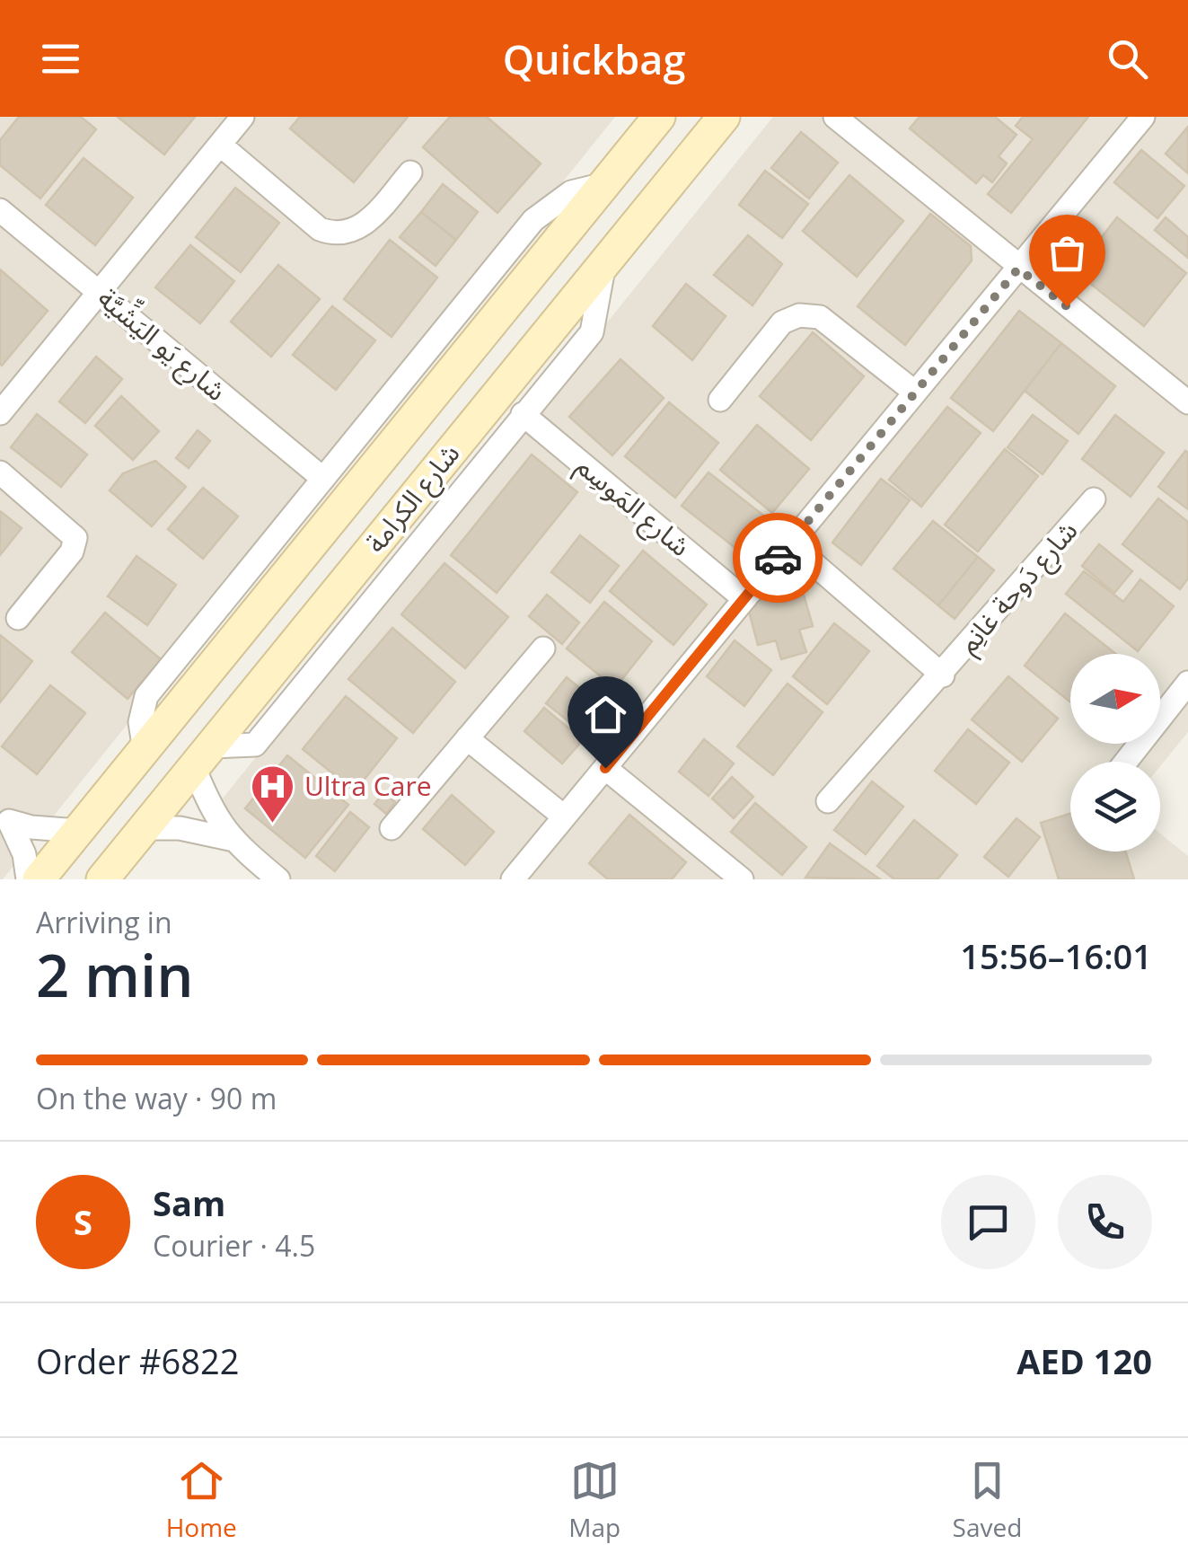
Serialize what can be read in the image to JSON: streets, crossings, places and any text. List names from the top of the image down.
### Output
{
  "streets": {
    "main road": ["شارع الكرامة"],
    "street": ["شارع يَو اليَشِّيَّة", "شارع المَوسِم", "شارع دَوحة غانِم"]
  },
  "places": {
    "hospital": ["Ultra Care"]
  },
  "north": "right",
  "page": {
    "header": "Quickbag",
    "heading": ["2 min", "Arriving in", "15:56–16:01"],
    "panel": [
      "Sam",
      "Courier · 4.5",
      "Order #6822",
      "AED 120"
    ],
    "bar": "On the way · 90 m",
    "round": "S",
    "tabs": ["Home", "Map", "Saved"]
  }
}
